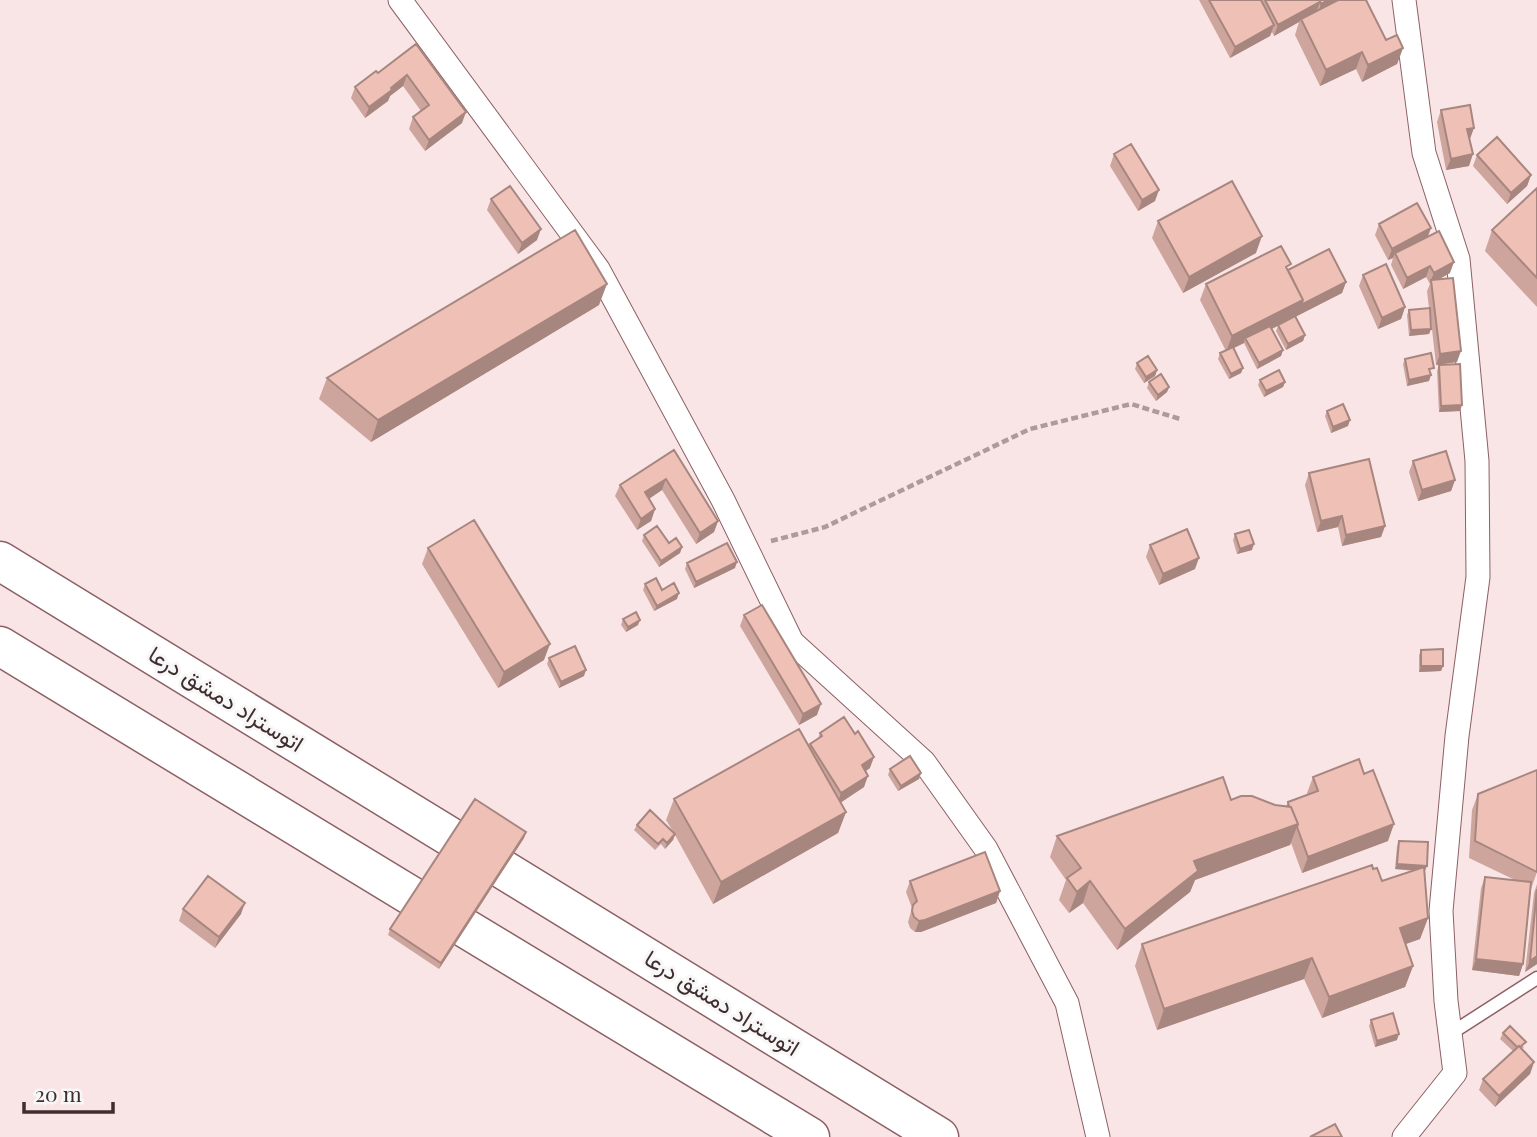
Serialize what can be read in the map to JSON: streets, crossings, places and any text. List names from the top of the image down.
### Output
{
  "streets": {
    "highway": ["اتوستراد دمشق درعا"]
  },
  "scale_bar": "20 m"
}
